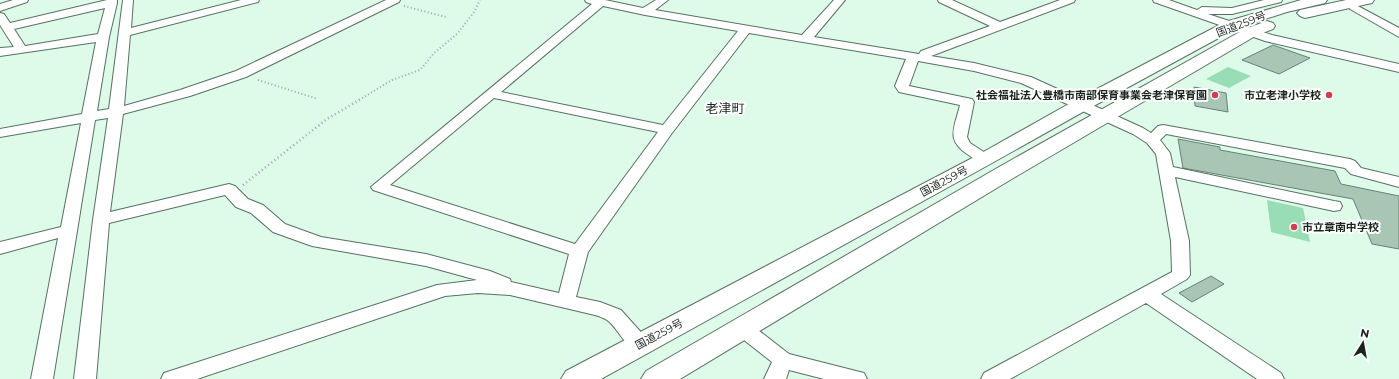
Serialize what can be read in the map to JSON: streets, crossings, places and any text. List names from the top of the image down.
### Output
{
  "streets": {
    "highway": ["国道259号"]
  },
  "districts": ["老津町"],
  "places": ["社会福祉法人豊橋市南部保育事業会老津保育園", "市立老津小学校", "市立章南中学校"],
  "north": "top"
}
